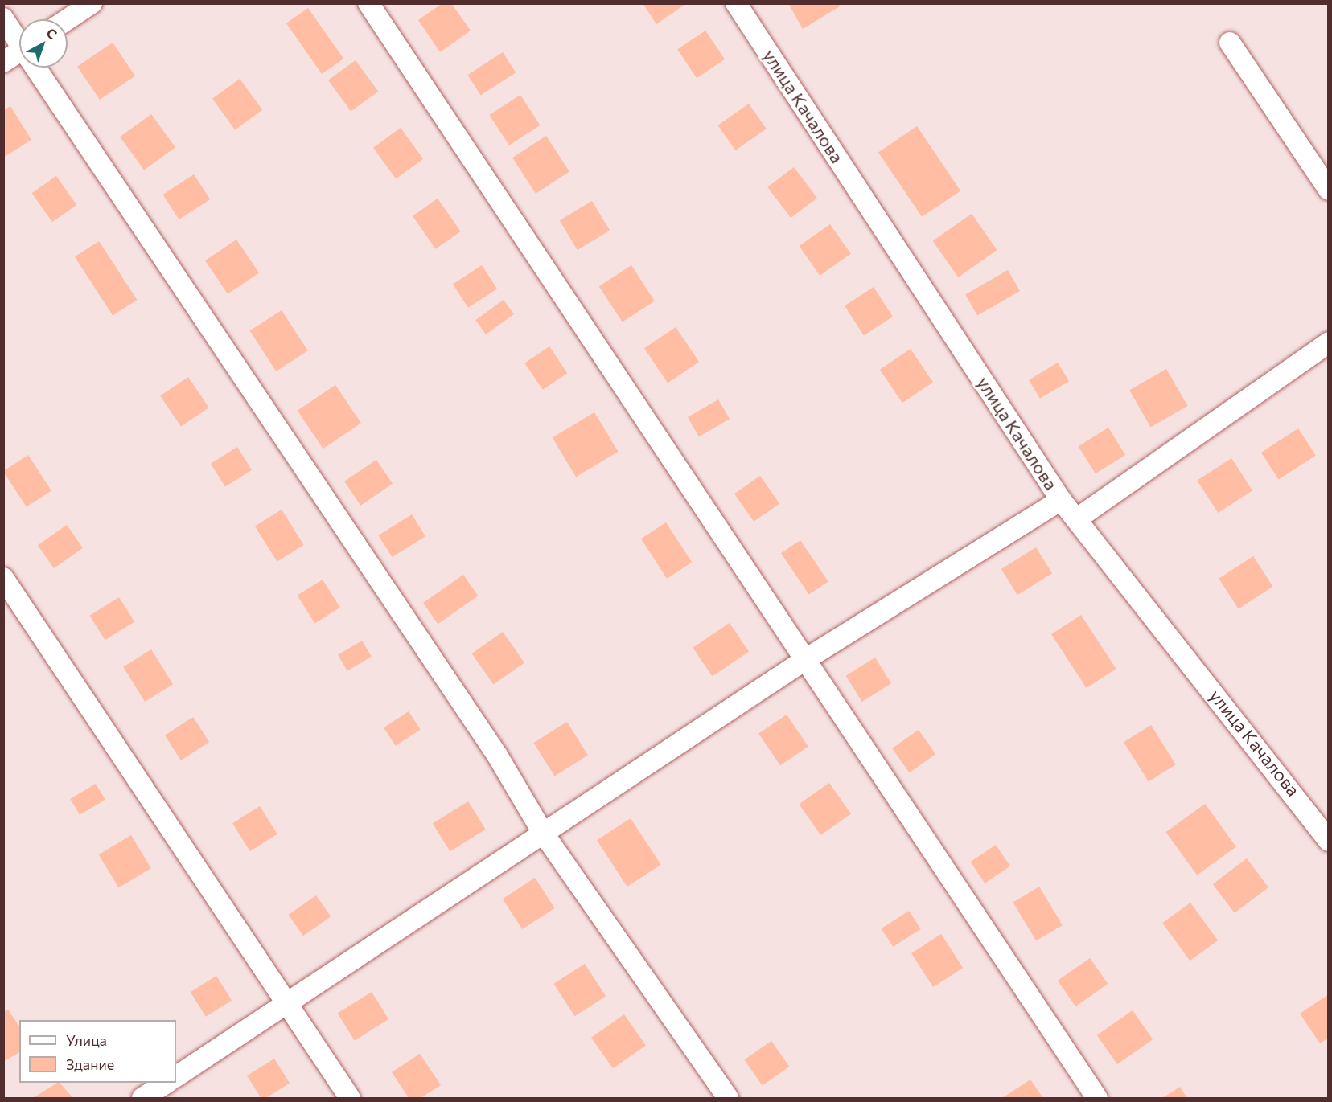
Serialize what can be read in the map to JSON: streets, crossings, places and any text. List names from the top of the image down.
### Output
{
  "streets": {
    "street": ["улица Качалова"]
  },
  "legend": ["Улица", "Здание"],
  "north": "top right"
}
